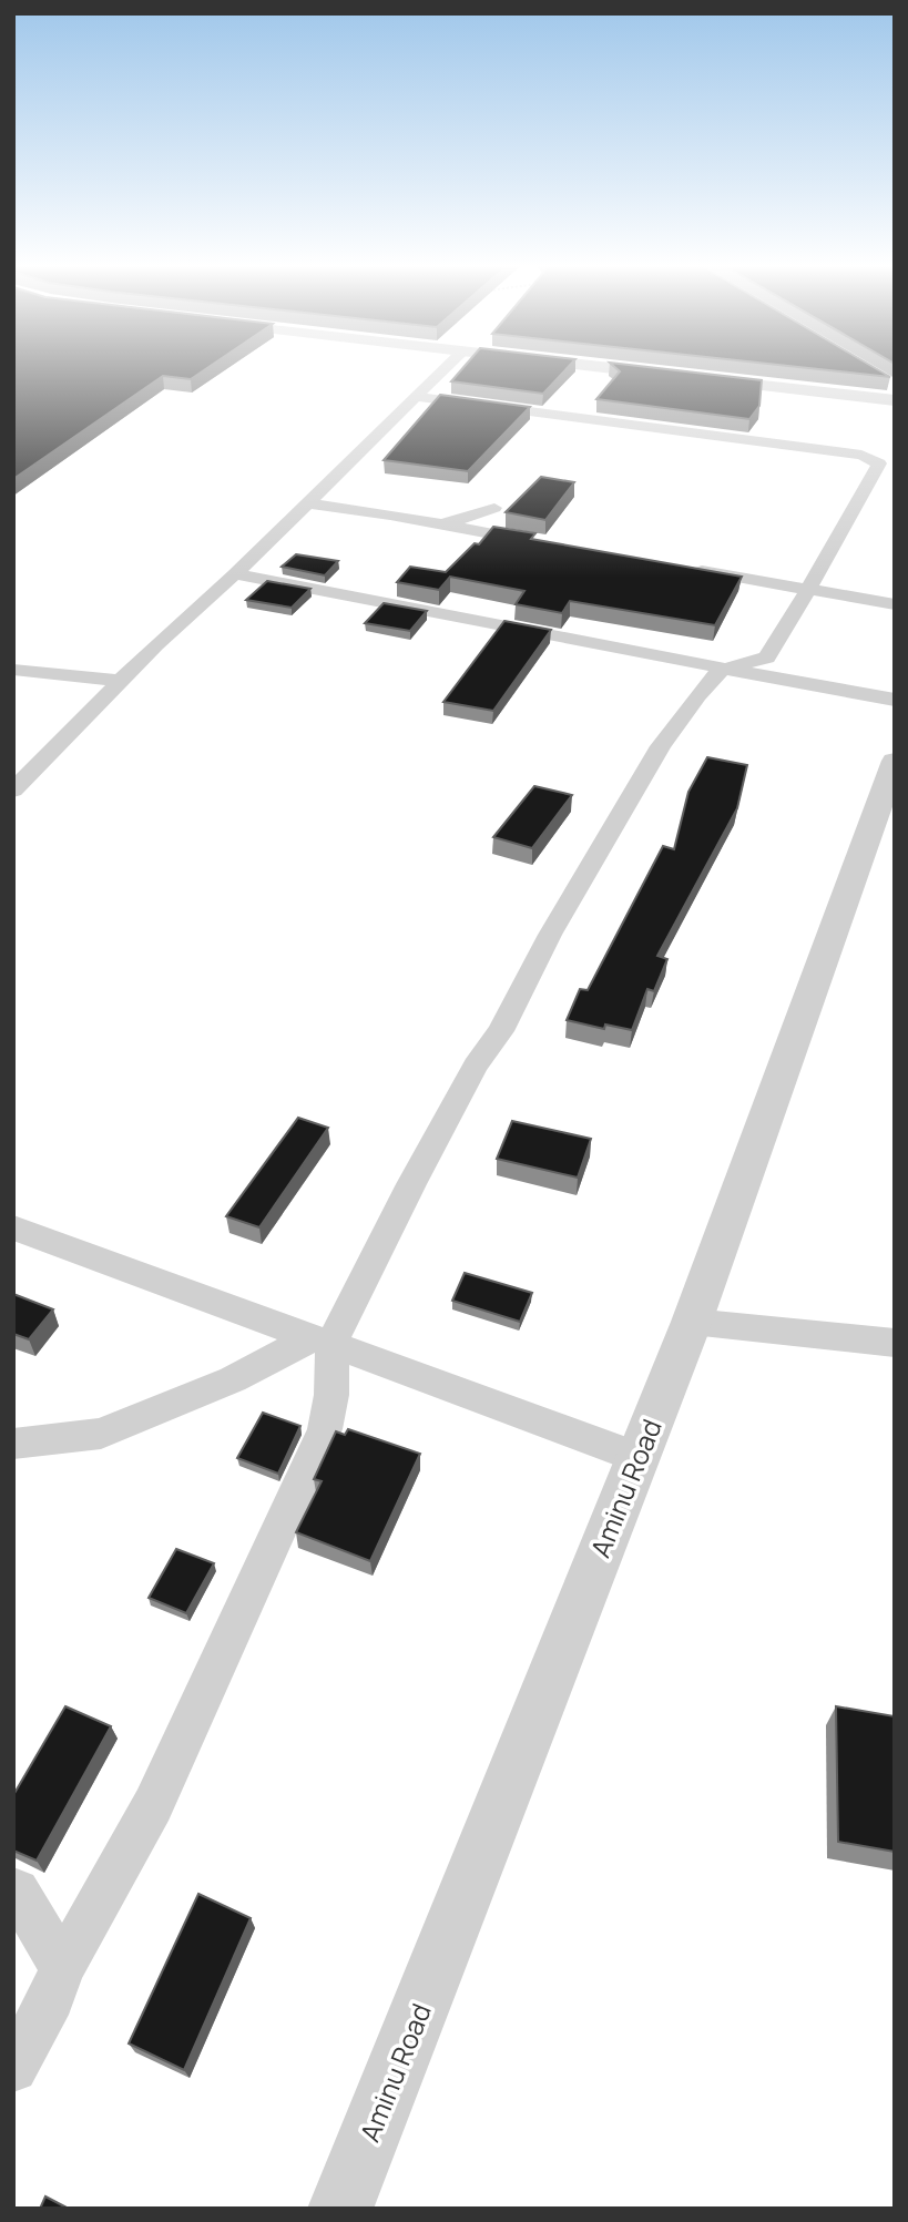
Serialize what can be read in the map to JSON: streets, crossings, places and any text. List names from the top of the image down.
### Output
{
  "streets": {
    "street": ["Aminu Road"]
  }
}
